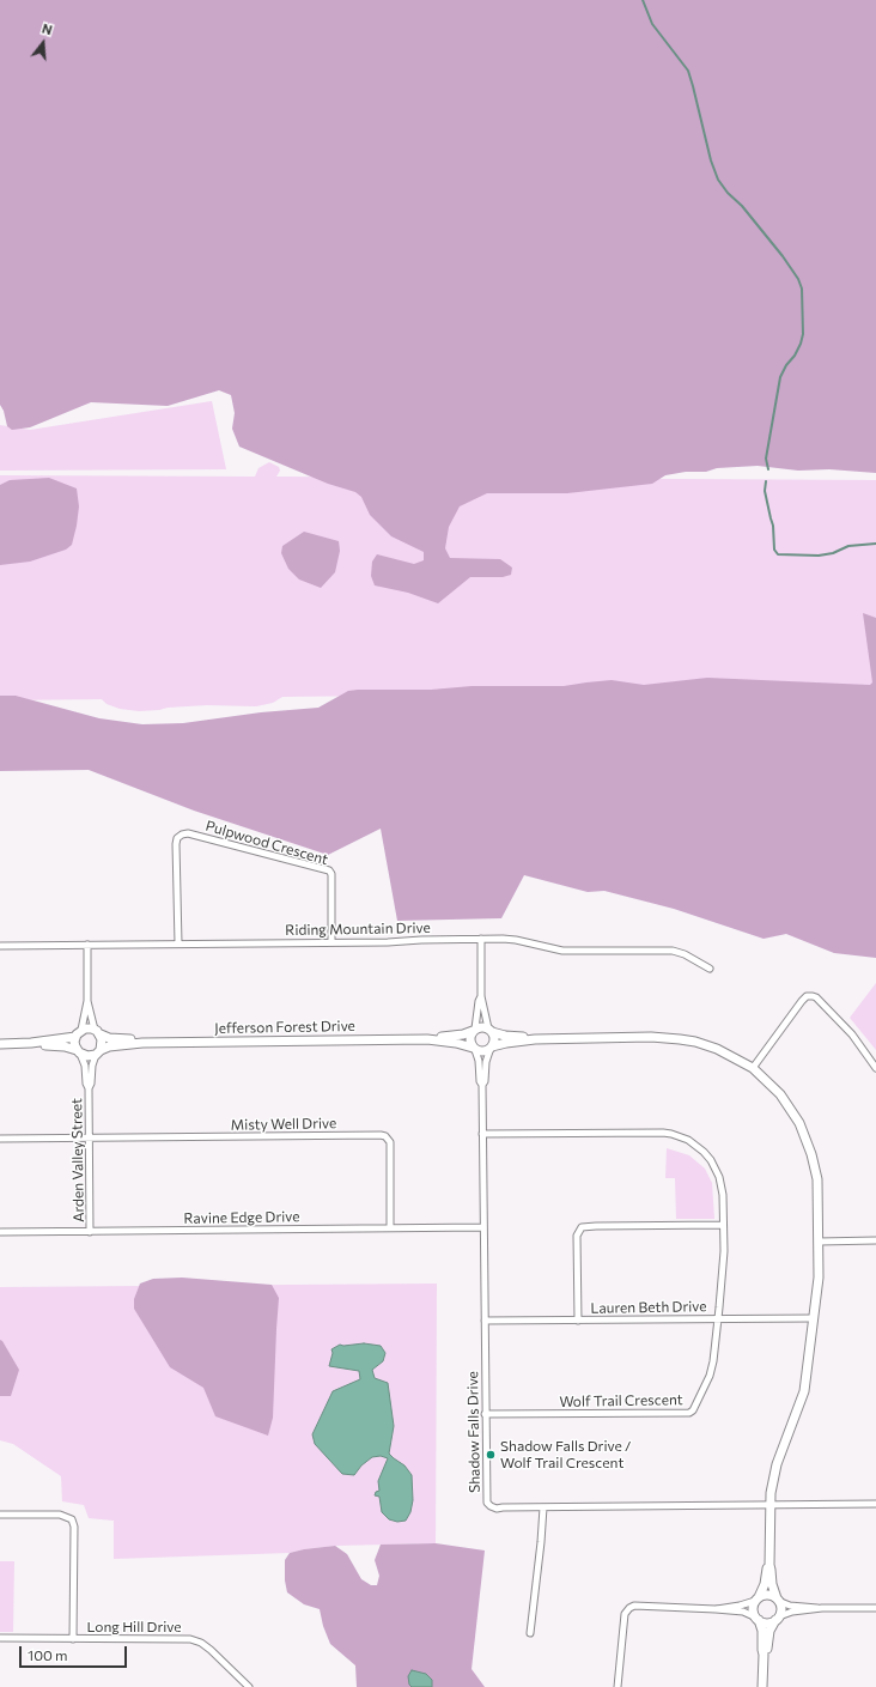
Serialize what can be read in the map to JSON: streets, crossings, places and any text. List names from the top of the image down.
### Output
{
  "streets": {
    "street": [
      "Pulpwood Crescent",
      "Riding Mountain Drive",
      "Jefferson Forest Drive",
      "Misty Well Drive",
      "Arden Valley Street",
      "Ravine Edge Drive",
      "Lauren Beth Drive",
      "Wolf Trail Crescent",
      "Shadow Falls Drive",
      "Long Hill Drive"
    ]
  },
  "crossings": [
    ["Pulpwood Crescent", "Riding Mountain Drive"],
    ["Jefferson Forest Drive", "Arden Valley Street"],
    ["Jefferson Forest Drive", "Shadow Falls Drive"],
    ["Misty Well Drive", "Arden Valley Street"],
    ["Misty Well Drive", "Ravine Edge Drive"],
    ["Arden Valley Street", "Ravine Edge Drive"],
    ["Ravine Edge Drive", "Shadow Falls Drive"],
    ["Lauren Beth Drive", "Wolf Trail Crescent"],
    ["Lauren Beth Drive", "Shadow Falls Drive"],
    ["Wolf Trail Crescent", "Shadow Falls Drive"]
  ],
  "places": ["Shadow Falls Drive / Wolf Trail Crescent"],
  "scale_bar": "100 m",
  "north": "top"
}
